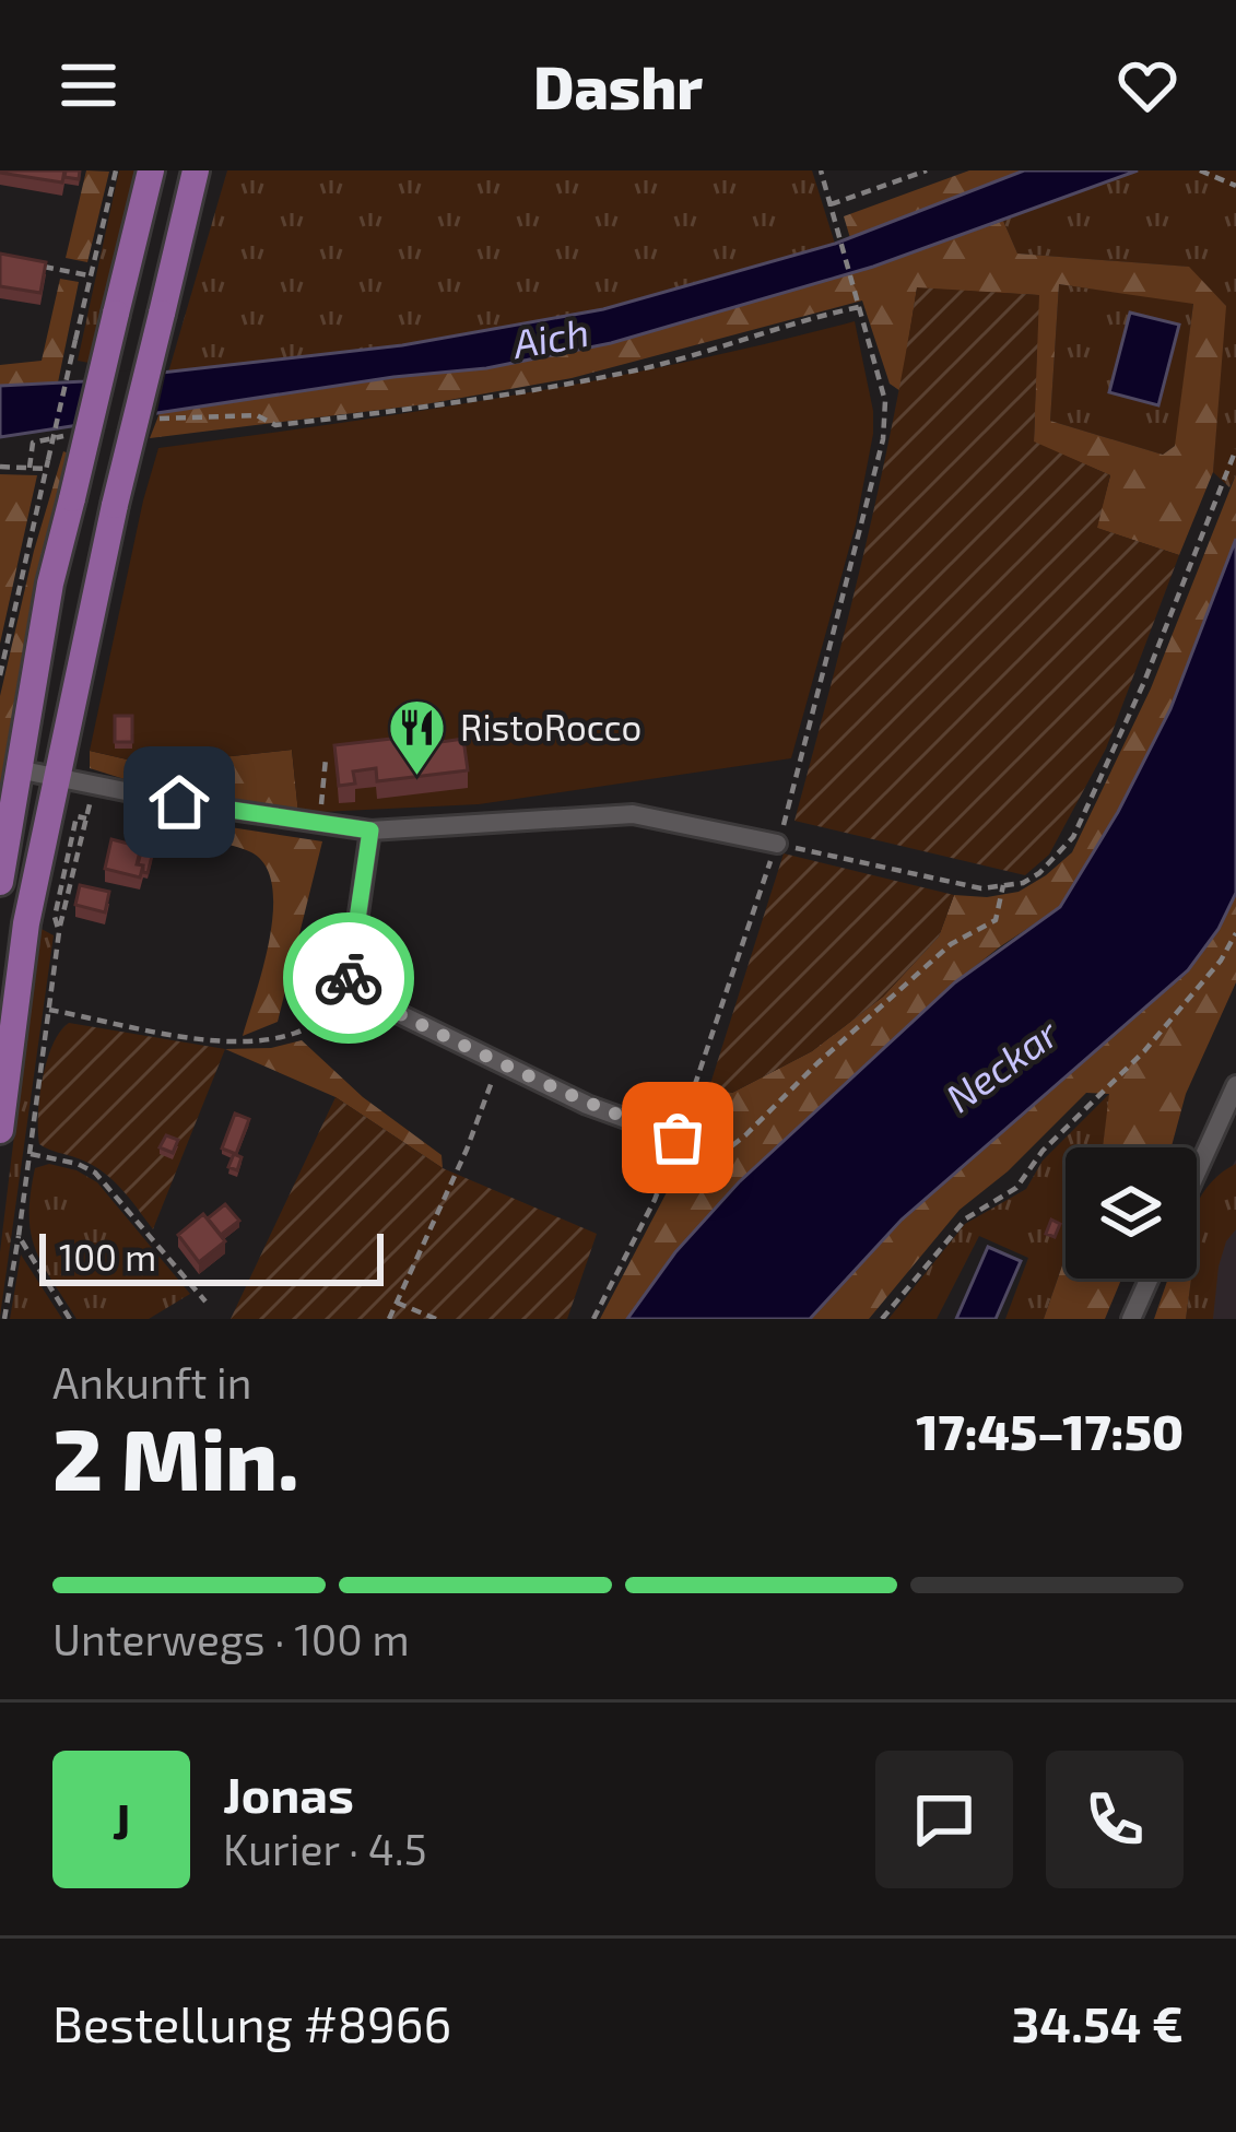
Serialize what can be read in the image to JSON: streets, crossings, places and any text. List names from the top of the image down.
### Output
{
  "water": ["Aich", "Neckar"],
  "places": {
    "restaurant": ["RistoRocco"]
  },
  "scale_bar": "100 m",
  "page": {
    "header": "Dashr",
    "scale": "100 m",
    "heading": ["2 Min.", "Ankunft in", "17:45–17:50"],
    "panel": [
      "Jonas",
      "Kurier · 4.5",
      "Bestellung #8966",
      "34.54 €"
    ],
    "bar": "Unterwegs · 100 m",
    "round": "J"
  }
}
